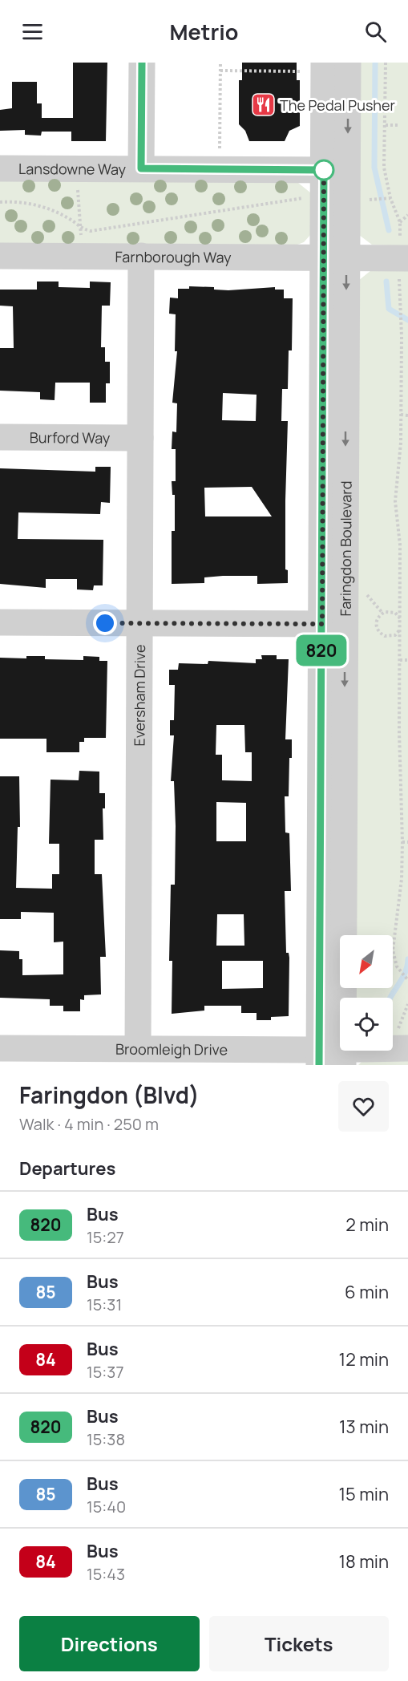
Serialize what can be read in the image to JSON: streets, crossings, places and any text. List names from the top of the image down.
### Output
{
  "streets": {
    "street": [
      "Lansdowne Way",
      "Farnborough Way",
      "Burford Way",
      "Faringdon Boulevard",
      "Eversham Drive",
      "Broomleigh Drive"
    ]
  },
  "crossings": [
    ["Lansdowne Way", "Faringdon Boulevard"],
    ["Farnborough Way", "Faringdon Boulevard"],
    ["Farnborough Way", "Eversham Drive"],
    ["Burford Way", "Eversham Drive"],
    ["Faringdon Boulevard", "Broomleigh Drive"],
    ["Eversham Drive", "Broomleigh Drive"]
  ],
  "places": {
    "restaurant": ["The Pedal Pusher"]
  },
  "lines": ["bus line 820"],
  "north": "bottom left",
  "page": {
    "header": "Metrio",
    "on_map": "820",
    "heading": [
      ["Faringdon (Blvd)", "Walk · 4 min · 250 m"],
      "Departures"
    ],
    "list": [
      {
        "mark": "820",
        "name": "Bus",
        "note": "15:27",
        "value": "2 min"
      },
      {
        "mark": "85",
        "name": "Bus",
        "note": "15:31",
        "value": "6 min"
      },
      {
        "mark": "84",
        "name": "Bus",
        "note": "15:37",
        "value": "12 min"
      },
      {
        "mark": "820",
        "name": "Bus",
        "note": "15:38",
        "value": "13 min"
      },
      {
        "mark": "85",
        "name": "Bus",
        "note": "15:40",
        "value": "15 min"
      },
      {
        "mark": "84",
        "name": "Bus",
        "note": "15:43",
        "value": "18 min"
      }
    ],
    "buttons": ["Directions", "Tickets"]
  }
}
